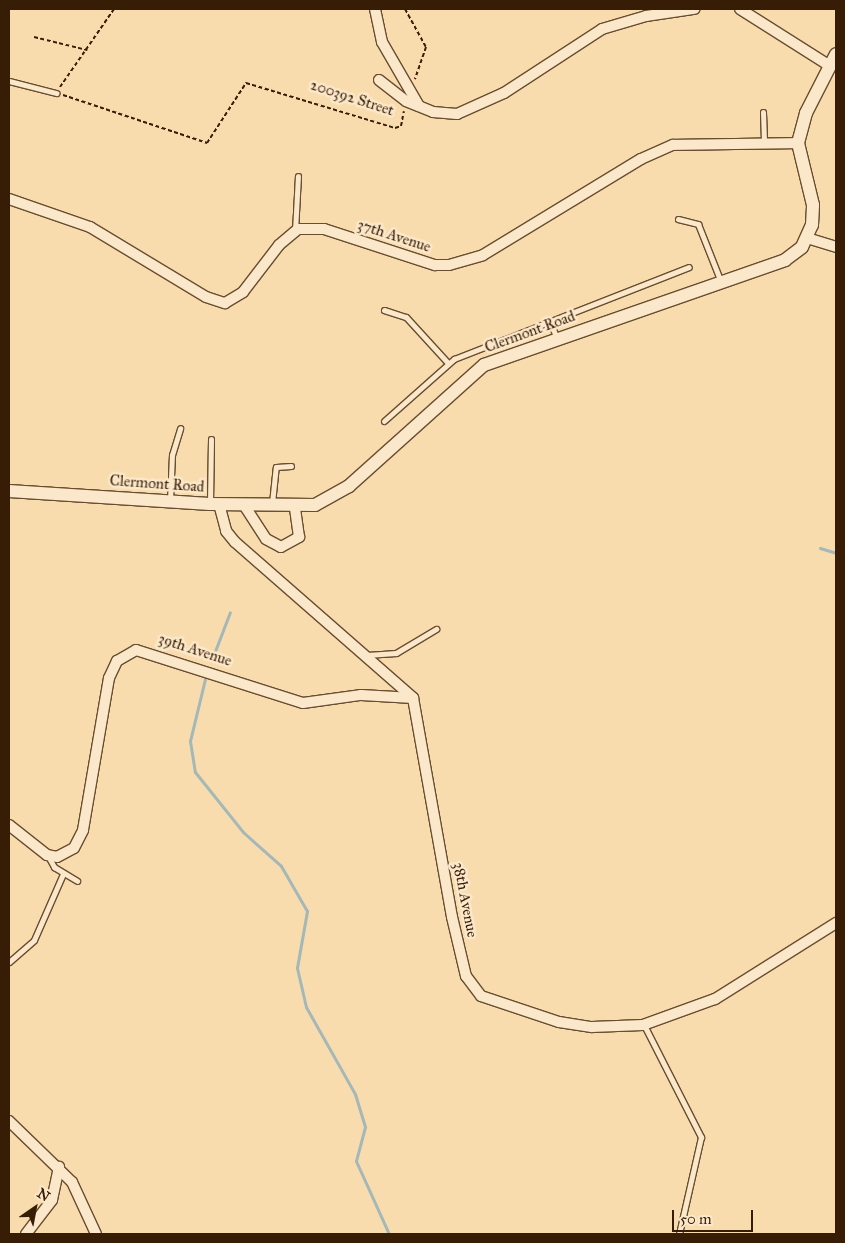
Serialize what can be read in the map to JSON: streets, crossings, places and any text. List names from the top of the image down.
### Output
{
  "streets": {
    "street": [
      "200392 Street",
      "37th Avenue",
      "Clermont Road",
      "39th Avenue",
      "38th Avenue"
    ]
  },
  "crossings": [
    ["39th Avenue", "38th Avenue"]
  ],
  "scale_bar": "50 m",
  "north": "top right"
}
